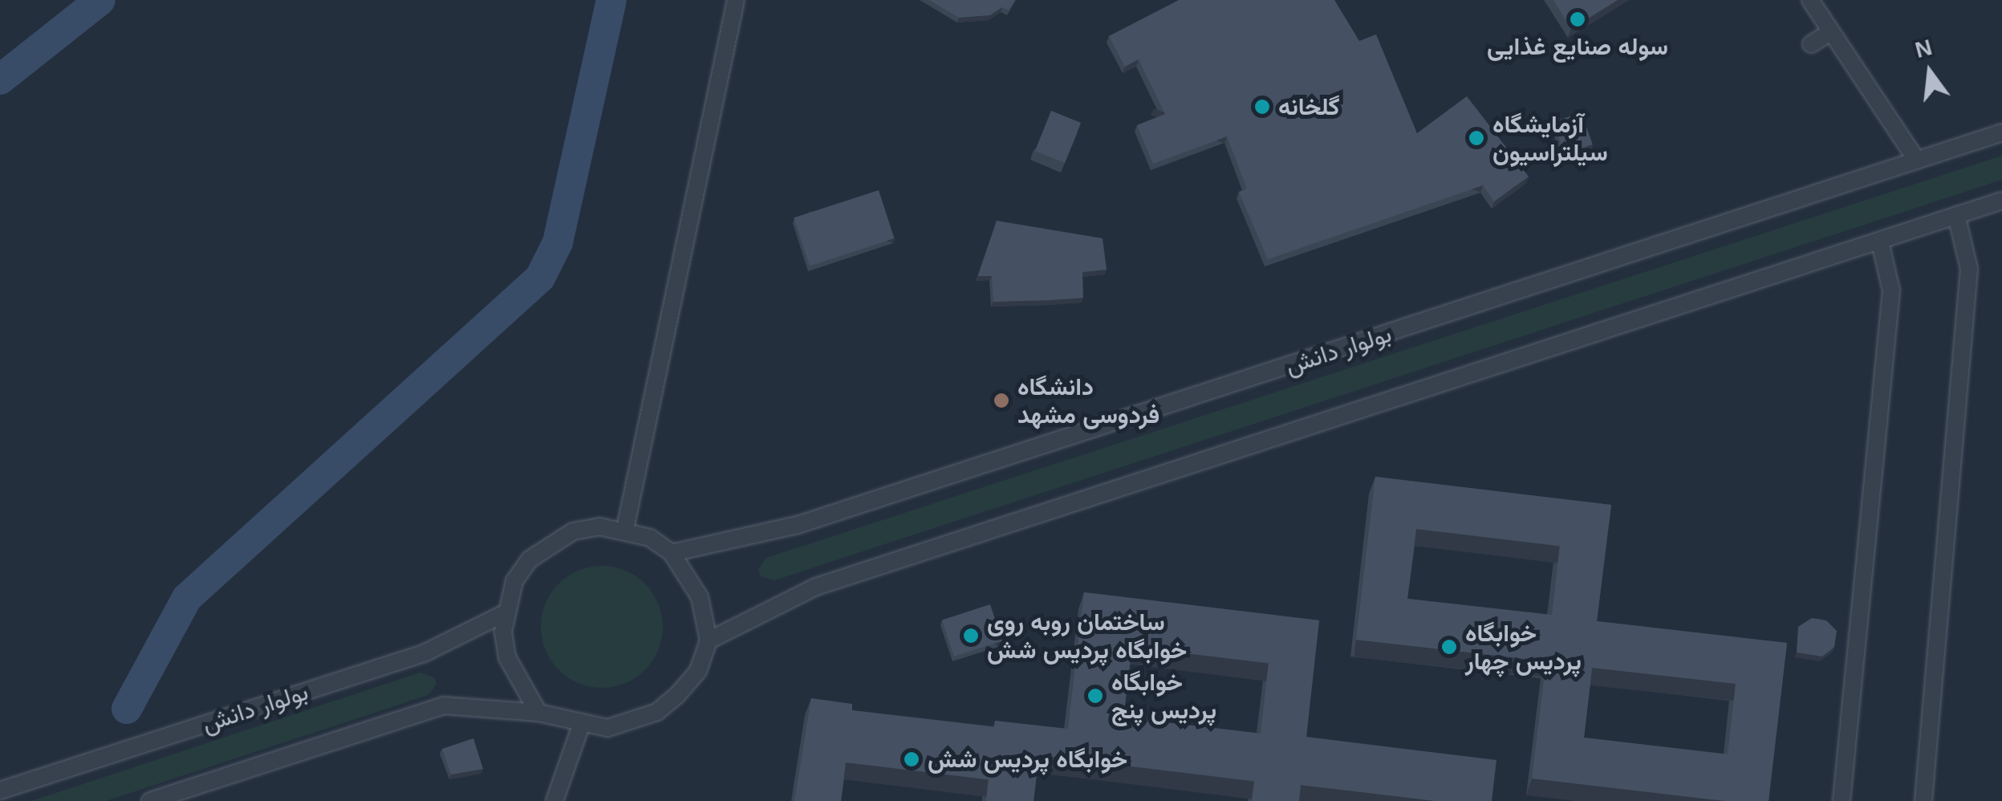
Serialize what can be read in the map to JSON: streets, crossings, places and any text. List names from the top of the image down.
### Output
{
  "streets": {
    "lane": ["بولوار دانش"]
  },
  "places": [
    "سوله صنایع غذایی",
    "گلخانه",
    "آزمایشگاه سیلتراسیون",
    "دانشگاه فردوسی مشهد",
    "ساختمان روبه روی خوابگاه پردیس شش",
    "خوابگاه پردیس چهار",
    "خوابگاه پردیس پنج",
    "خوابگاه پردیس شش"
  ],
  "north": "top"
}
